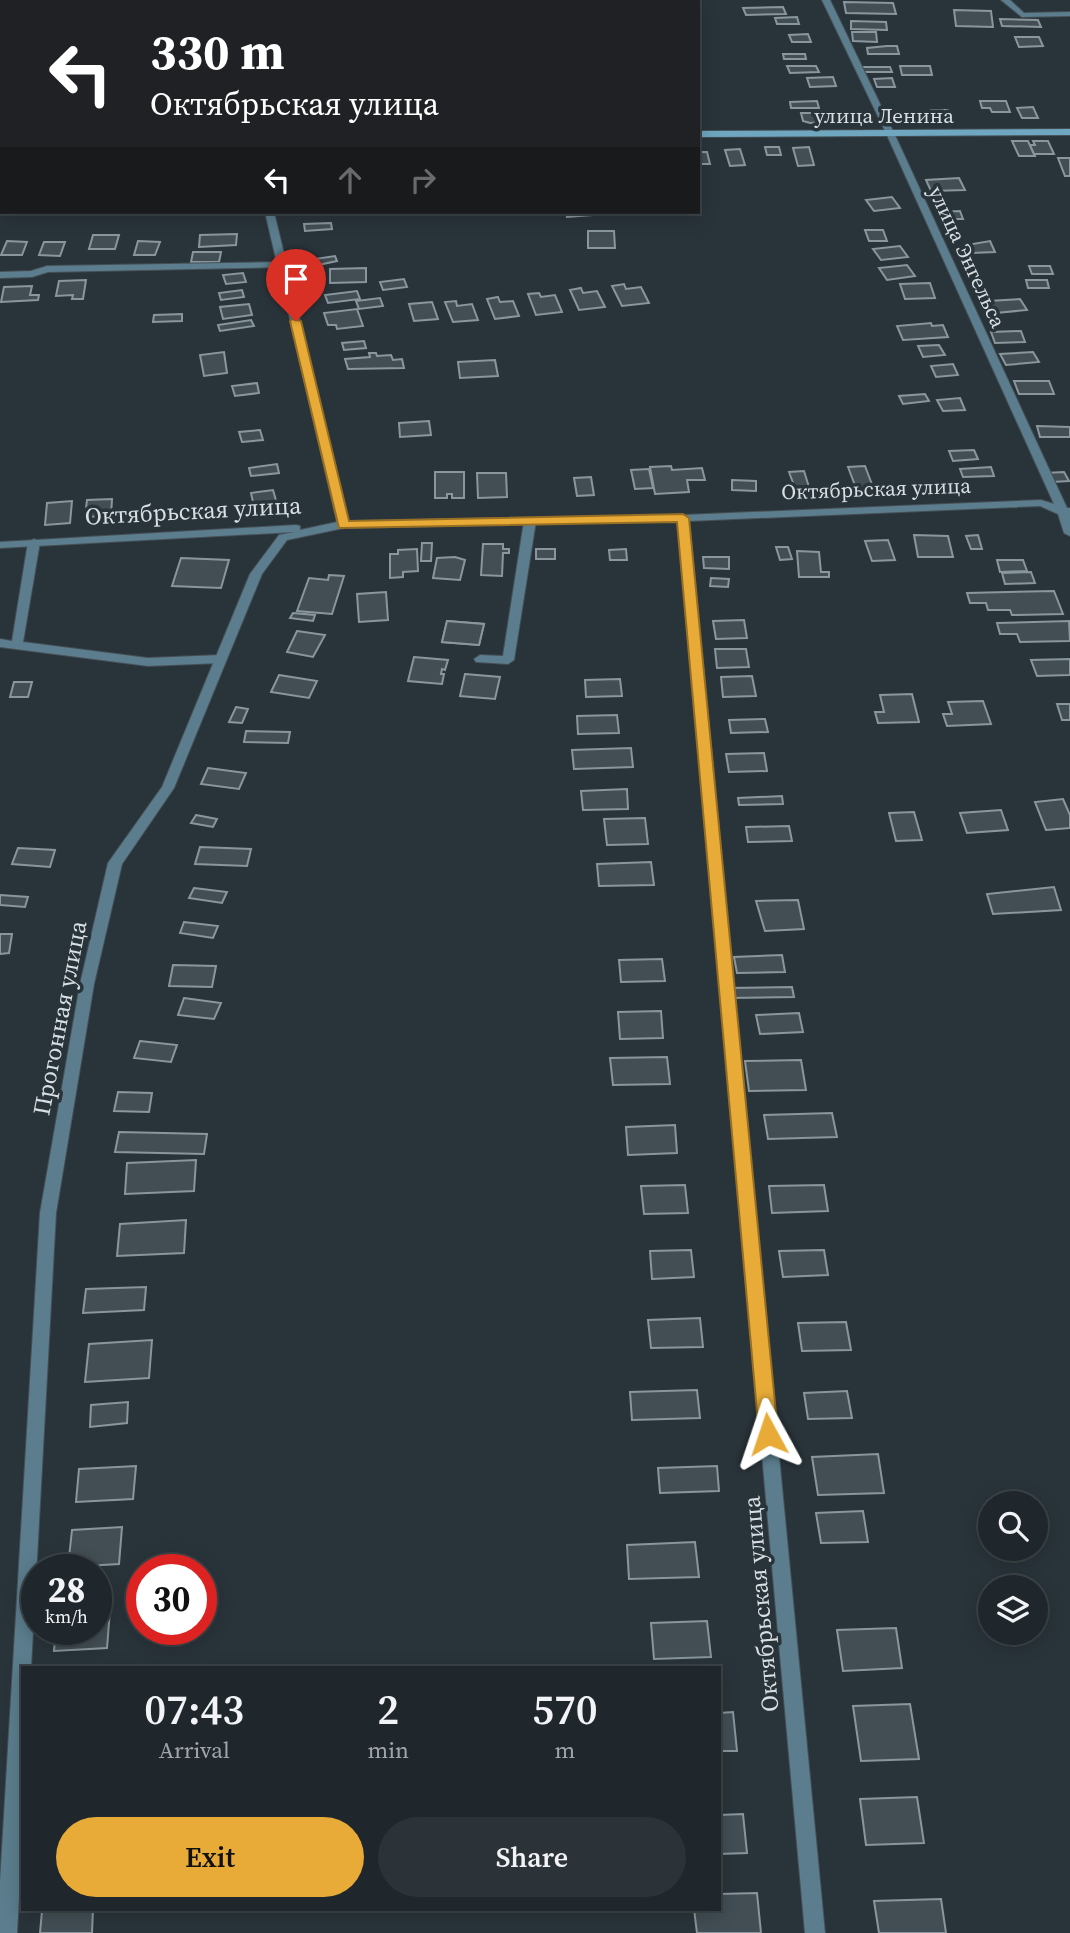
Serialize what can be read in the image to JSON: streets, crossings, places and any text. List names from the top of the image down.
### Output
{
  "streets": {
    "street": [
      "улица Ленина",
      "улица Энгельса",
      "Октябрьская улица",
      "Прогонная улица"
    ]
  },
  "crossings": [
    ["улица Ленина", "улица Энгельса"],
    ["улица Энгельса", "Октябрьская улица"],
    ["Октябрьская улица", "Прогонная улица"]
  ],
  "page": {
    "turn": ["330 m", "Октябрьская улица"],
    "speed": "28 km/h",
    "limit": "30",
    "eta": [
      "07:43",
      "Arrival",
      "2",
      "min",
      "570",
      "m"
    ],
    "buttons": ["Exit", "Share"]
  }
}
